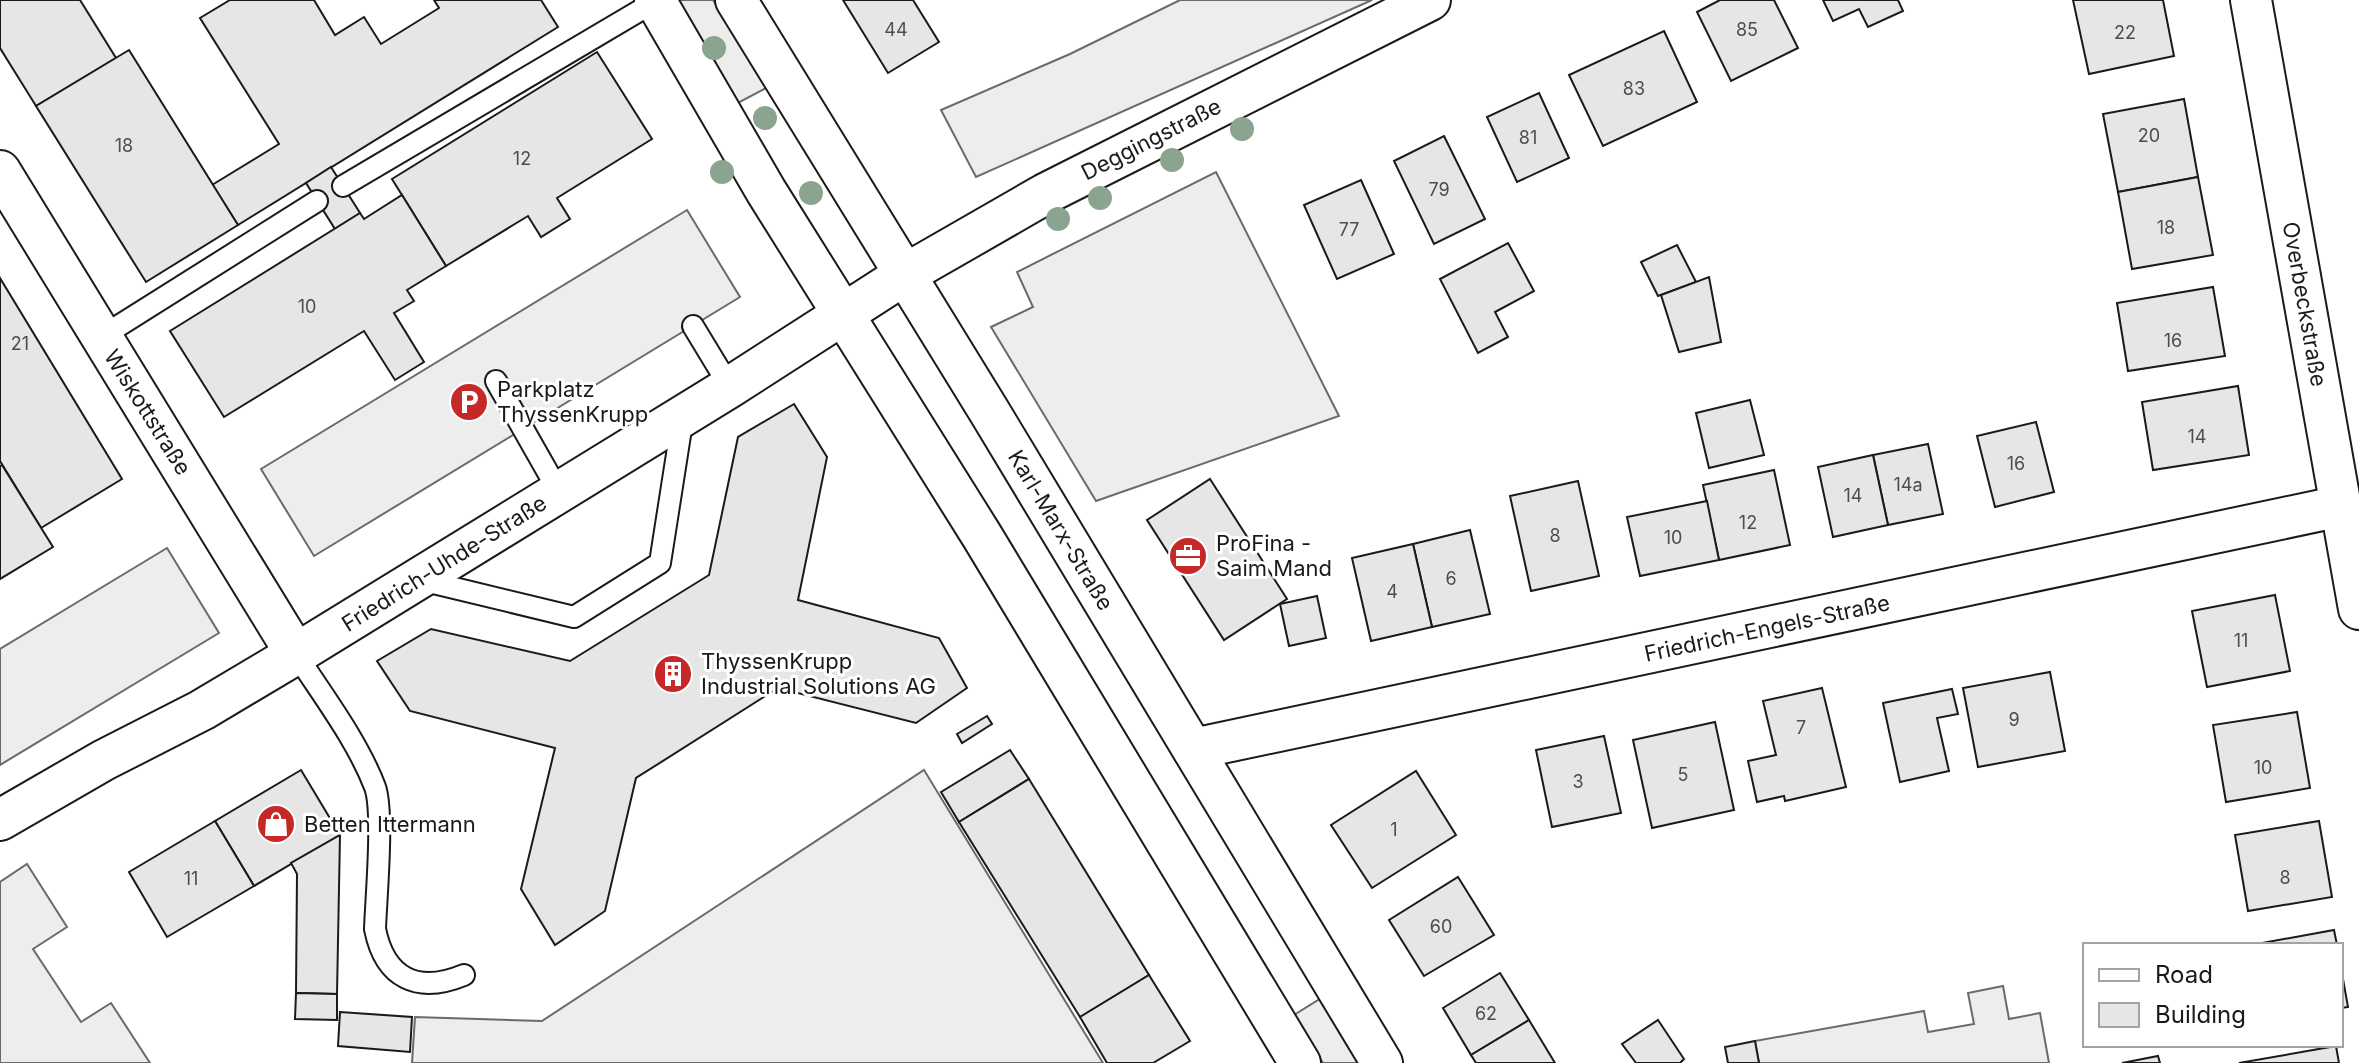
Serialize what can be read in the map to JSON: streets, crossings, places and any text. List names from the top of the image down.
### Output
{
  "streets": {
    "street": [
      "Deggingstraße",
      "Overbeckstraße",
      "Wiskottstraße",
      "Karl-Marx-Straße",
      "Friedrich-Uhde-Straße",
      "Friedrich-Engels-Straße"
    ]
  },
  "crossings": [
    ["Deggingstraße", "Karl-Marx-Straße"],
    ["Deggingstraße", "Friedrich-Uhde-Straße"],
    ["Overbeckstraße", "Friedrich-Engels-Straße"],
    ["Wiskottstraße", "Friedrich-Uhde-Straße"],
    ["Karl-Marx-Straße", "Friedrich-Uhde-Straße"],
    ["Karl-Marx-Straße", "Friedrich-Engels-Straße"]
  ],
  "places": {
    "parking": ["Parkplatz ThyssenKrupp"],
    "office": ["ProFina - Saim Mand"],
    "building": ["ThyssenKrupp Industrial Solutions AG"],
    "shop": ["Betten Ittermann"]
  },
  "house_numbers": [
    "44",
    "85",
    "22",
    "83",
    "20",
    "81",
    "18",
    "12",
    "79",
    "18",
    "77",
    "10",
    "16",
    "21",
    "14",
    "16",
    "14a",
    "14",
    "12",
    "8",
    "10",
    "6",
    "4",
    "11",
    "9",
    "7",
    "10",
    "5",
    "3",
    "1",
    "8",
    "11",
    "60",
    "62"
  ],
  "legend": ["Road", "Building"]
}
